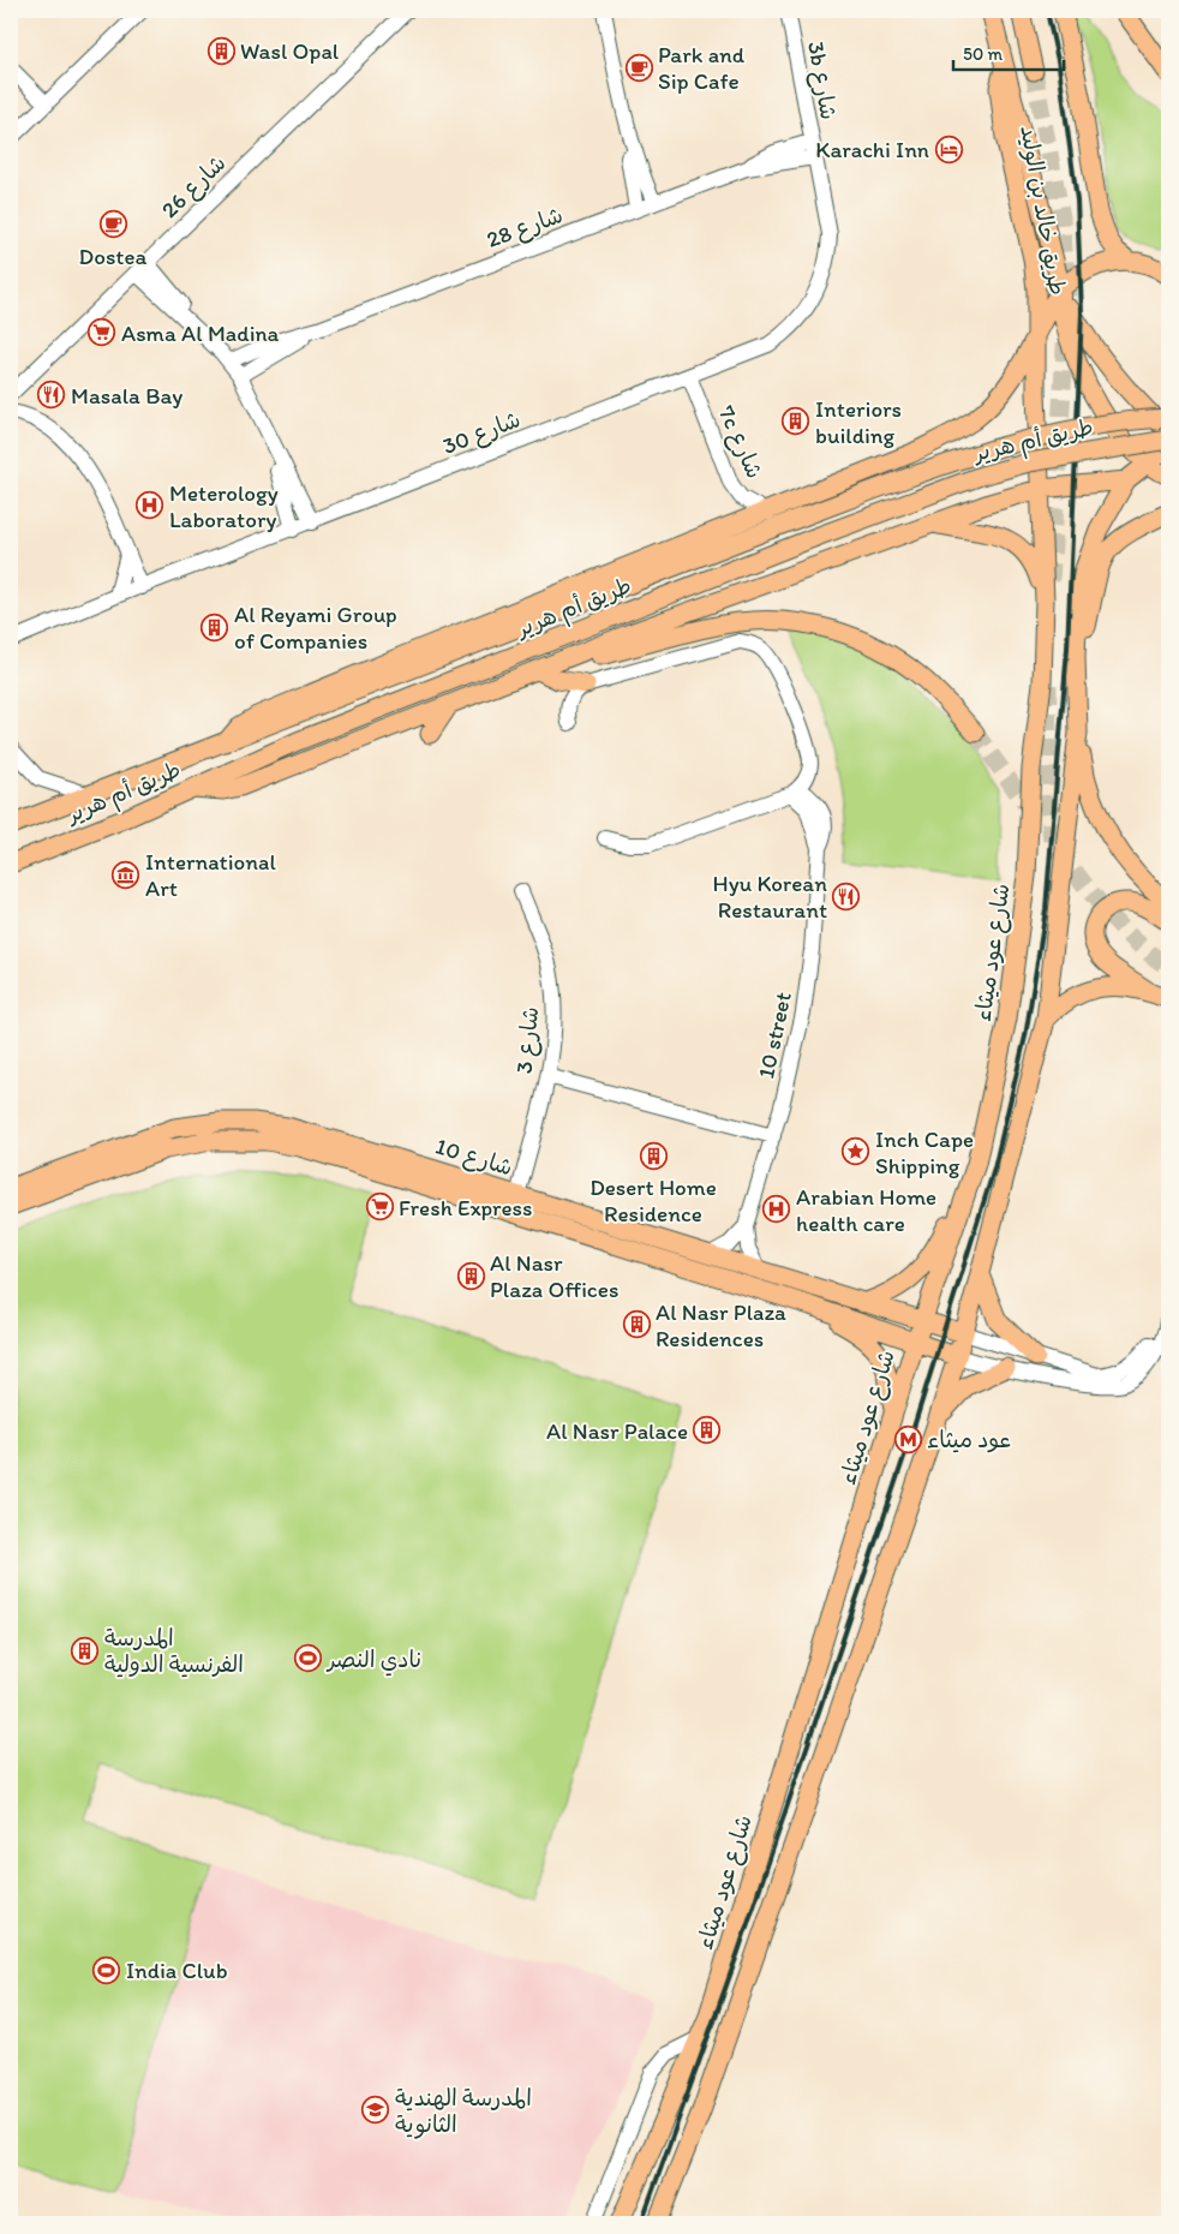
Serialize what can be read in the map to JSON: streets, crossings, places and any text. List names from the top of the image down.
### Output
{
  "streets": {
    "main road": [
      "طريق خالد بن الوليد",
      "طريق أم هرير",
      "شارع عود ميثاء",
      "شارع 10"
    ],
    "street": [
      "3b شارع",
      "شارع 26",
      "شارع 28",
      "شارع 30",
      "7c شارع",
      "10 street",
      "شارع 3"
    ]
  },
  "crossings": [
    ["3b شارع", "شارع 28"],
    ["3b شارع", "شارع 30"],
    ["طريق خالد بن الوليد", "شارع عود ميثاء"],
    ["شارع 28", "شارع 30"],
    ["شارع 30", "7c شارع"],
    ["شارع عود ميثاء", "شارع 10"],
    ["شارع 3", "شارع 10"]
  ],
  "places": {
    "building": [
      "Wasl Opal",
      "Interiors building",
      "Al Reyami Group of Companies",
      "Desert Home Residence",
      "Al Nasr Plaza Offices",
      "Al Nasr Plaza Residences",
      "Al Nasr Palace",
      "المدرسة الفرنسية الدولية"
    ],
    "cafe": ["Park and Sip Cafe", "Dostea"],
    "hotel": ["Karachi Inn"],
    "supermarket": ["Asma Al Madina", "Fresh Express"],
    "restaurant": ["Masala Bay", "Hyu Korean Restaurant"],
    "hospital": ["Meterology Laboratory", "Arabian Home health care"],
    "museum": ["International Art"],
    "place": ["Inch Cape Shipping"],
    "metro station": ["عود ميثاء"],
    "sports": ["نادي النصر", "India Club"],
    "school or university": ["المدرسة الهندية الثانوية"]
  },
  "scale_bar": "50 m"
}
